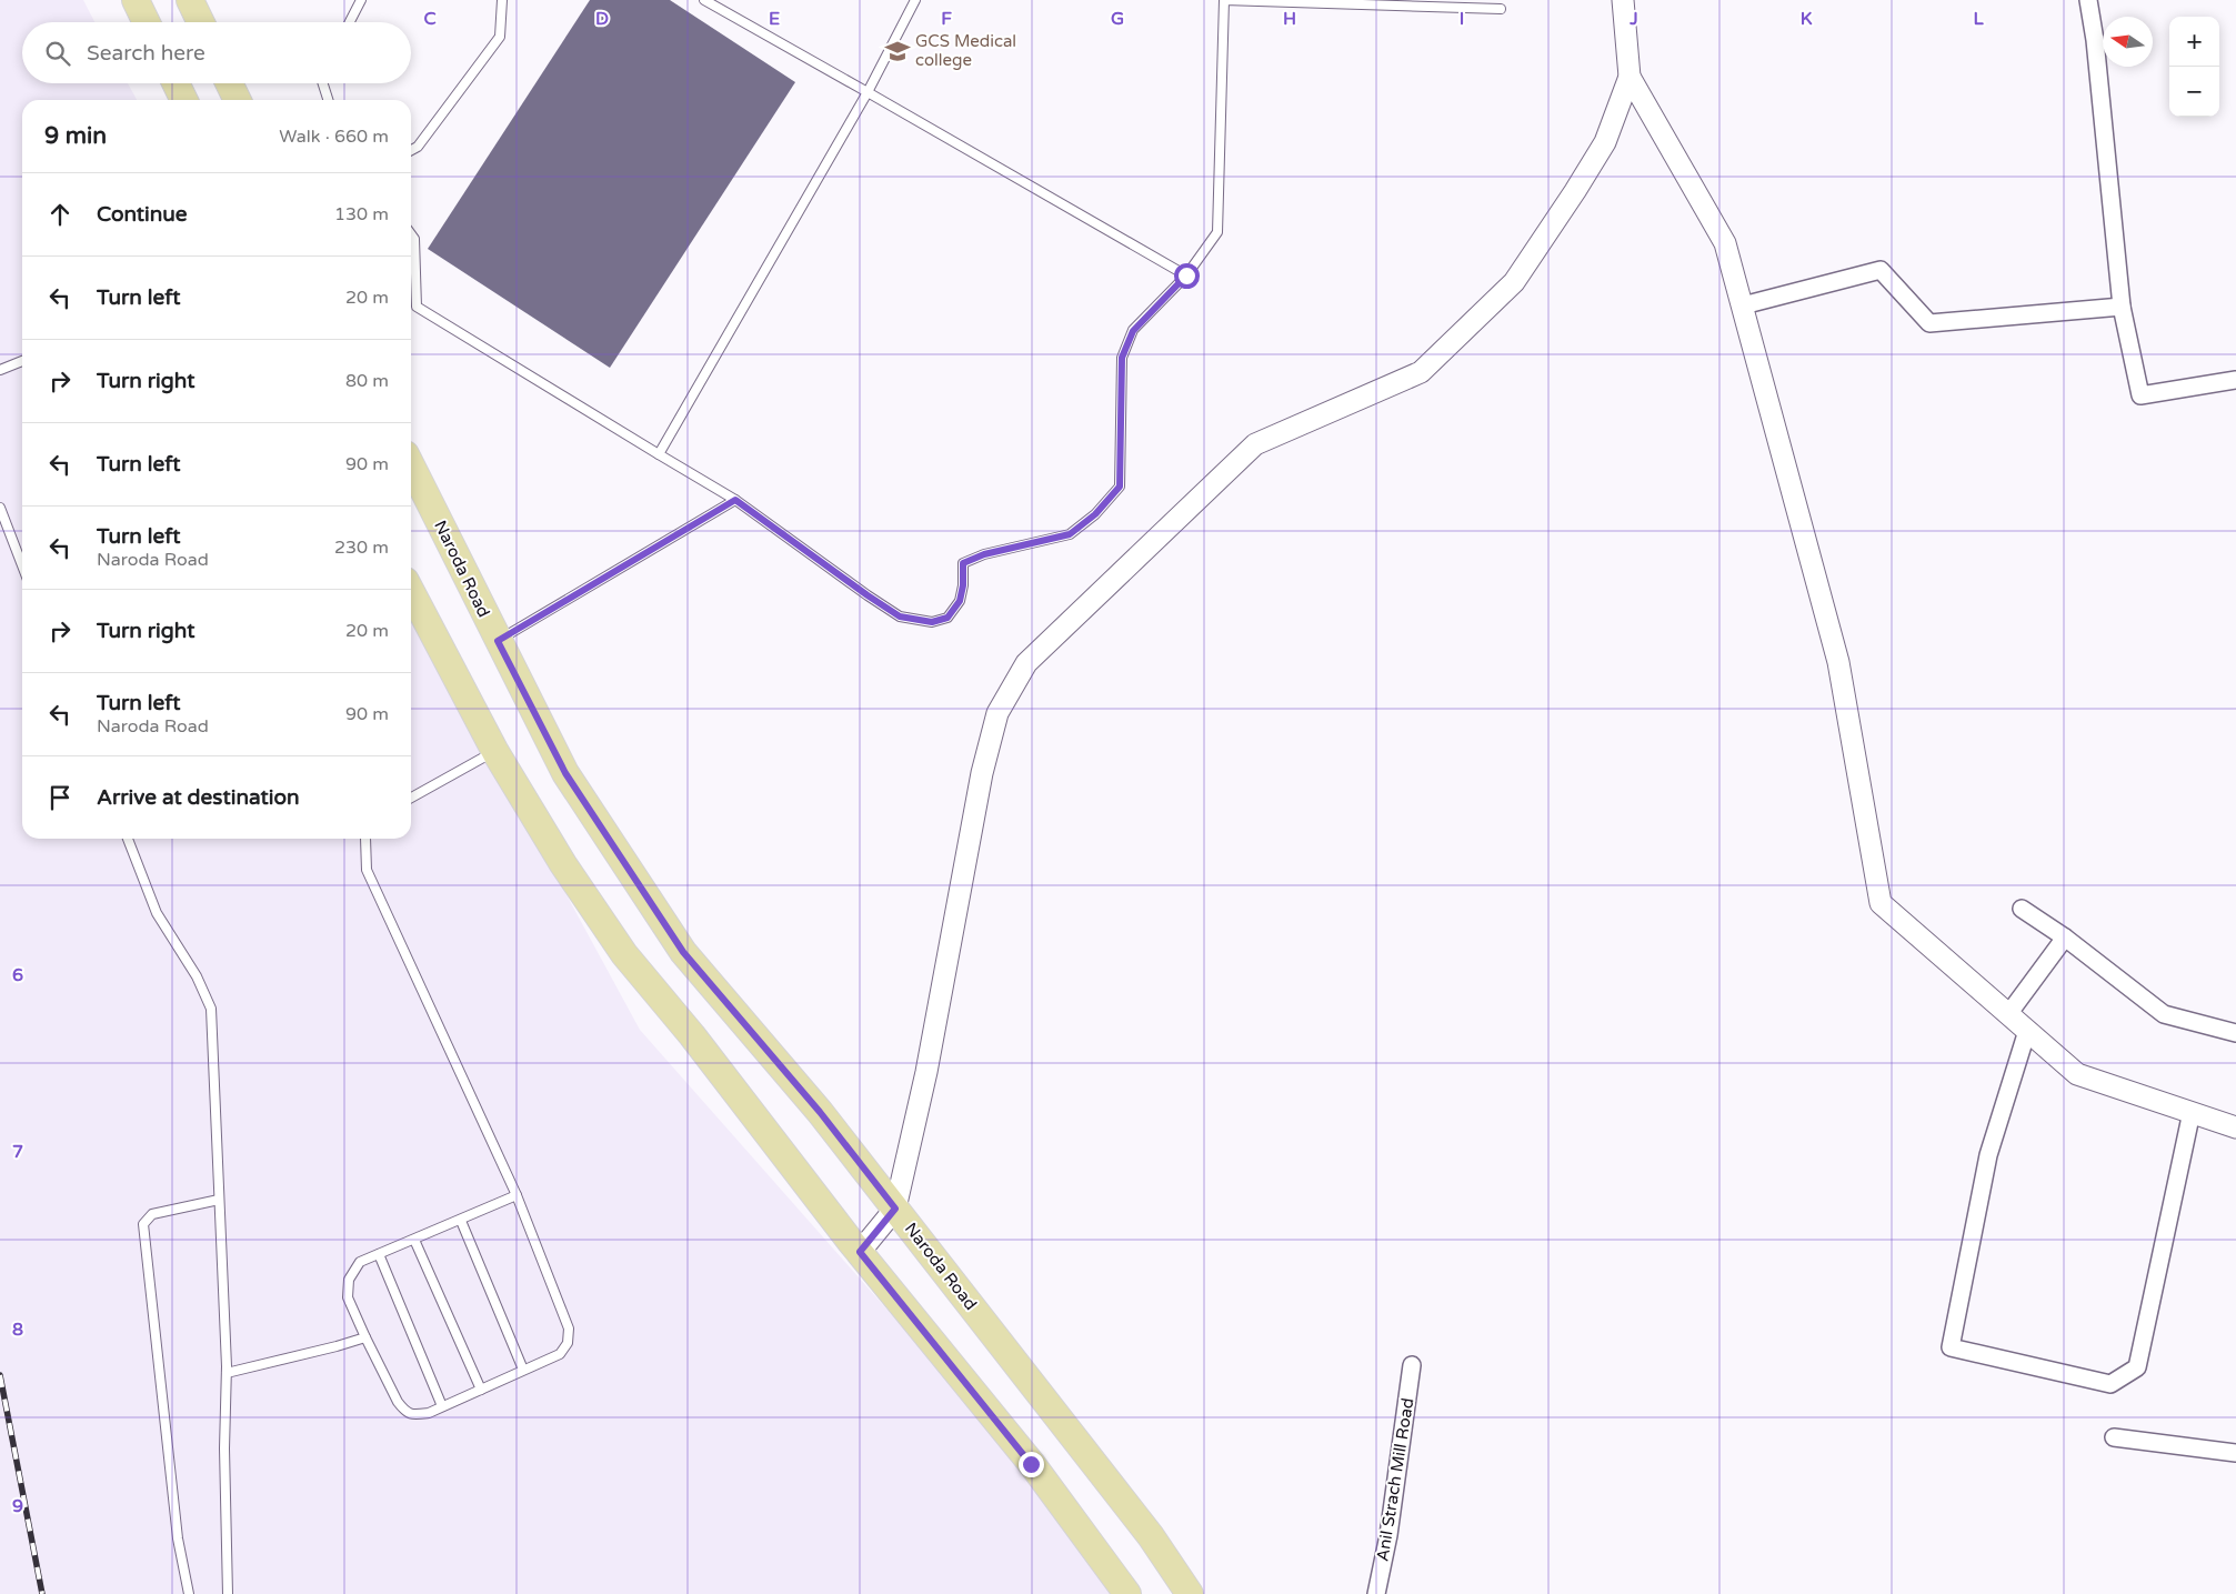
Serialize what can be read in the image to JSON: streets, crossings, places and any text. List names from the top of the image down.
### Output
{
  "streets": {
    "main road": ["Naroda Road"],
    "street": ["Anil Strach Mill Road"]
  },
  "places": {
    "school or university": ["GCS Medical college"]
  },
  "north": "left",
  "page": {
    "map_buttons": ["+", "−"],
    "search": "Search here",
    "heading": ["9 min", "Walk · 660 m"],
    "list": [
      ["Continue", "130 m"],
      ["Turn left", "20 m"],
      ["Turn right", "80 m"],
      ["Turn left", "90 m"],
      ["Turn left", "Naroda Road", "230 m"],
      ["Turn right", "20 m"],
      ["Turn left", "Naroda Road", "90 m"],
      "Arrive at destination"
    ]
  },
  "grid": {
    "columns": [
      "C",
      "D",
      "E",
      "F",
      "G",
      "H",
      "I",
      "J",
      "K",
      "L"
    ],
    "rows": [
      "6",
      "7",
      "8",
      "9"
    ]
  }
}
